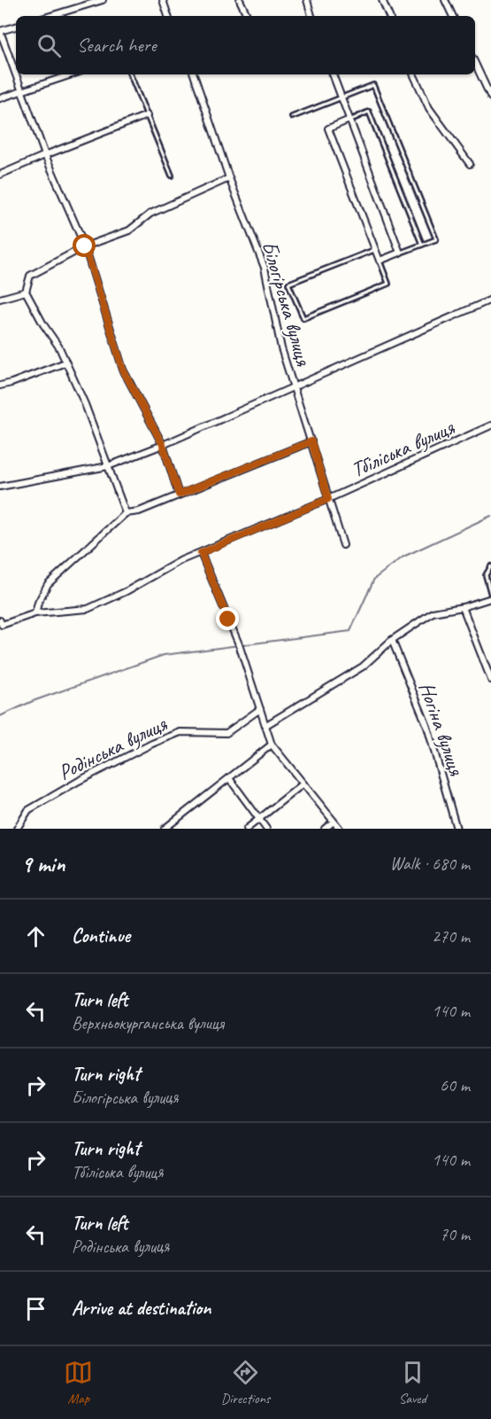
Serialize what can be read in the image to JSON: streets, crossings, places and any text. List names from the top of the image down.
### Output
{
  "streets": {
    "street": [
      "Білогірська вулиця",
      "Тбіліська вулиця",
      "Ногіна вулиця",
      "Родінська вулиця"
    ]
  },
  "crossings": [
    ["Білогірська вулиця", "Тбіліська вулиця"]
  ],
  "page": {
    "search": "Search here",
    "heading": ["9 min", "Walk · 680 m"],
    "list": [
      ["Continue", "270 m"],
      ["Turn left", "Верхньокурганська вулиця", "140 m"],
      ["Turn right", "Білогірська вулиця", "60 m"],
      ["Turn right", "Тбіліська вулиця", "140 m"],
      ["Turn left", "Родінська вулиця", "70 m"],
      "Arrive at destination"
    ],
    "nav": ["Map", "Directions", "Saved"]
  }
}
